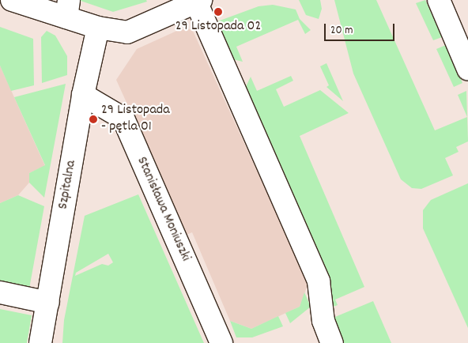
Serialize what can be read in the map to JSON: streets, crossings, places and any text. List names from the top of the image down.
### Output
{
  "streets": {
    "street": ["Szpitalna", "Stanisława Moniuszki"]
  },
  "crossings": [
    ["Szpitalna", "Stanisława Moniuszki"]
  ],
  "places": ["29 Listopada 02", "29 Listopada - pętla 01"],
  "scale_bar": "20 m"
}
